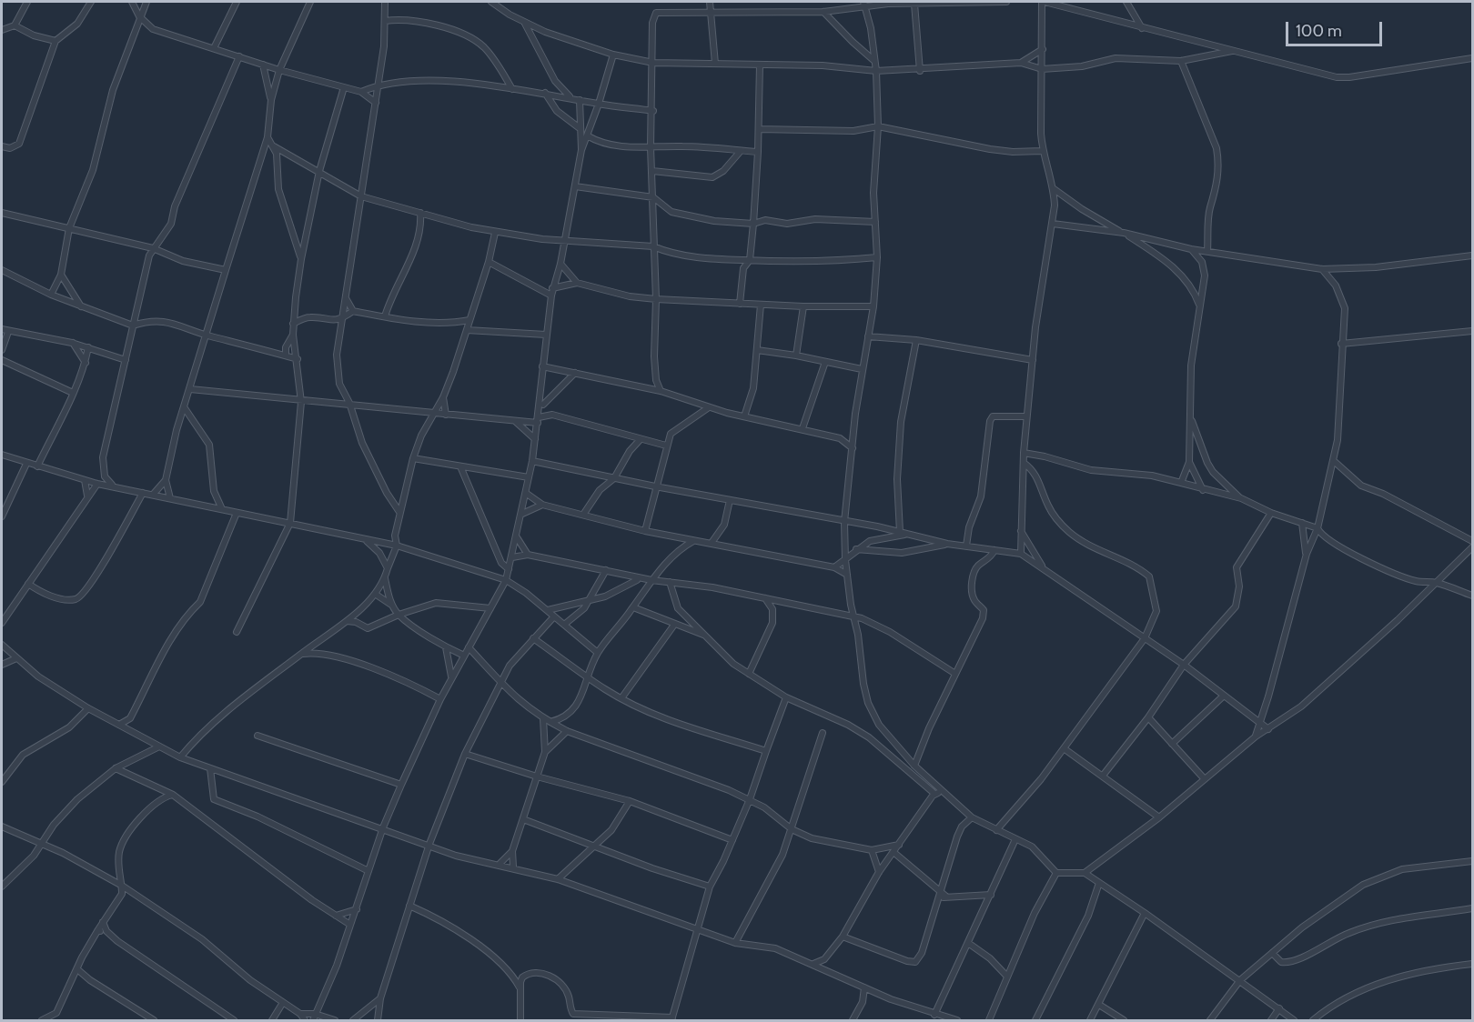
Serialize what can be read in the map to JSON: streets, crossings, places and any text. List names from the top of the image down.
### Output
{
  "scale_bar": "100 m"
}
